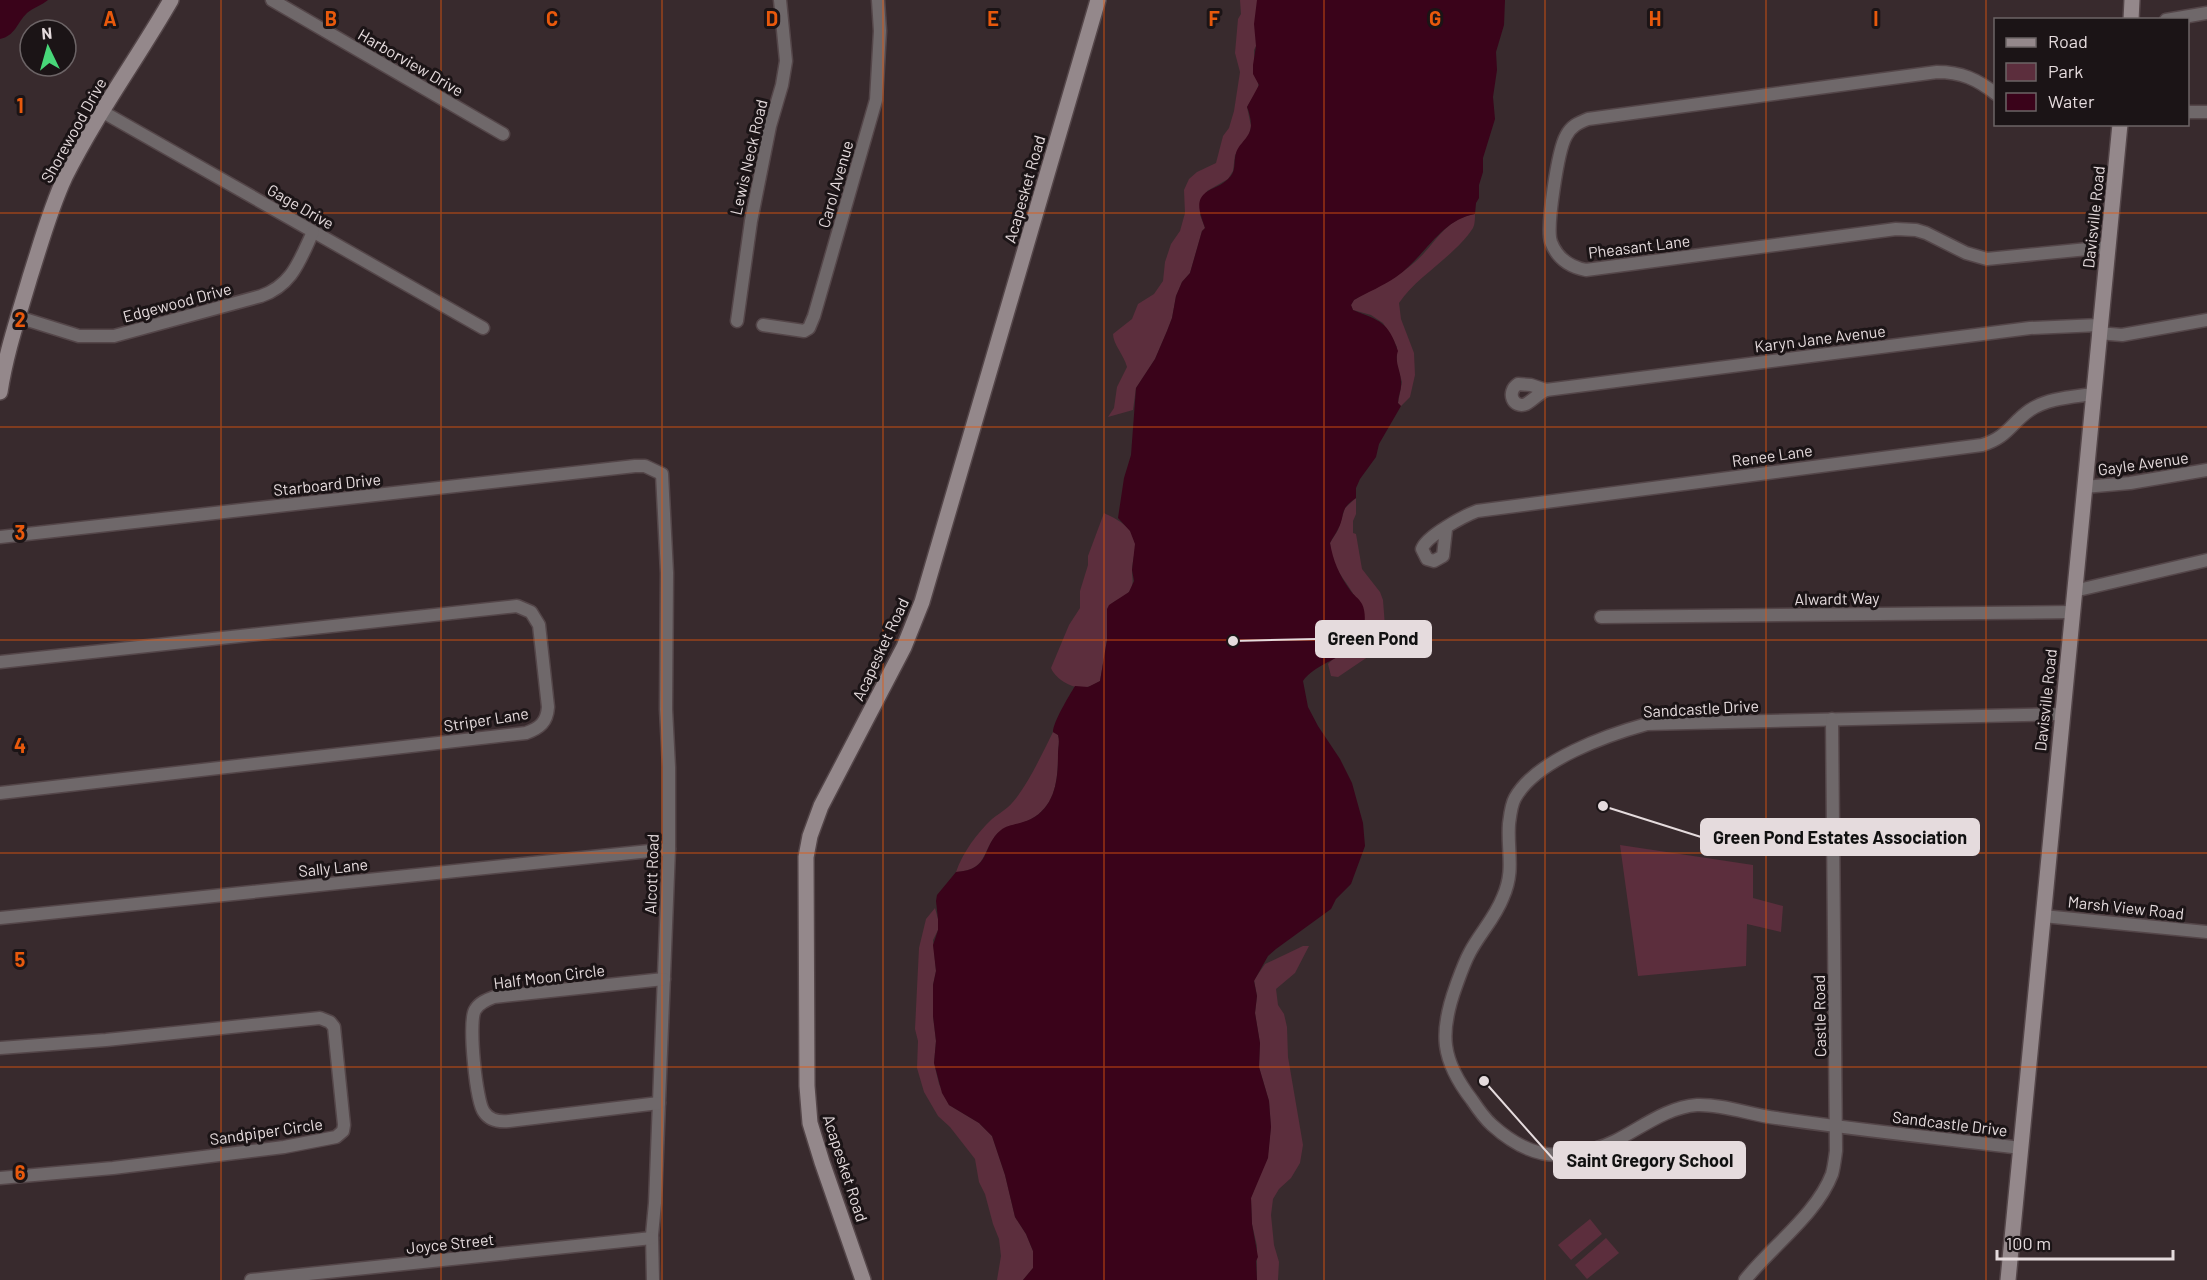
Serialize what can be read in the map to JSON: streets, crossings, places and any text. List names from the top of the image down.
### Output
{
  "streets": {
    "main road": ["Shorewood Drive", "Acapesket Road", "Davisville Road"],
    "street": [
      "Harborview Drive",
      "Lewis Neck Road",
      "Carol Avenue",
      "Gage Drive",
      "Pheasant Lane",
      "Edgewood Drive",
      "Karyn Jane Avenue",
      "Renee Lane",
      "Gayle Avenue",
      "Starboard Drive",
      "Alwardt Way",
      "Sandcastle Drive",
      "Striper Lane",
      "Sally Lane",
      "Alcott Road",
      "Marsh View Road",
      "Half Moon Circle",
      "Castle Road",
      "Sandpiper Circle",
      "Joyce Street"
    ]
  },
  "crossings": [
    ["Shorewood Drive", "Gage Drive"],
    ["Shorewood Drive", "Edgewood Drive"],
    ["Gage Drive", "Edgewood Drive"],
    ["Davisville Road", "Pheasant Lane"],
    ["Davisville Road", "Karyn Jane Avenue"],
    ["Davisville Road", "Renee Lane"],
    ["Davisville Road", "Gayle Avenue"],
    ["Davisville Road", "Alwardt Way"],
    ["Davisville Road", "Sandcastle Drive"],
    ["Davisville Road", "Marsh View Road"],
    ["Starboard Drive", "Alcott Road"],
    ["Sandcastle Drive", "Castle Road"],
    ["Sally Lane", "Alcott Road"],
    ["Alcott Road", "Half Moon Circle"],
    ["Alcott Road", "Joyce Street"]
  ],
  "places": ["Green Pond", "Green Pond Estates Association", "Saint Gregory School"],
  "legend": ["Road", "Park", "Water"],
  "scale_bar": "100 m",
  "north": "top",
  "grid": {
    "columns": [
      "A",
      "B",
      "C",
      "D",
      "E",
      "F",
      "G",
      "H",
      "I"
    ],
    "rows": [
      "1",
      "2",
      "3",
      "4",
      "5",
      "6"
    ]
  }
}
